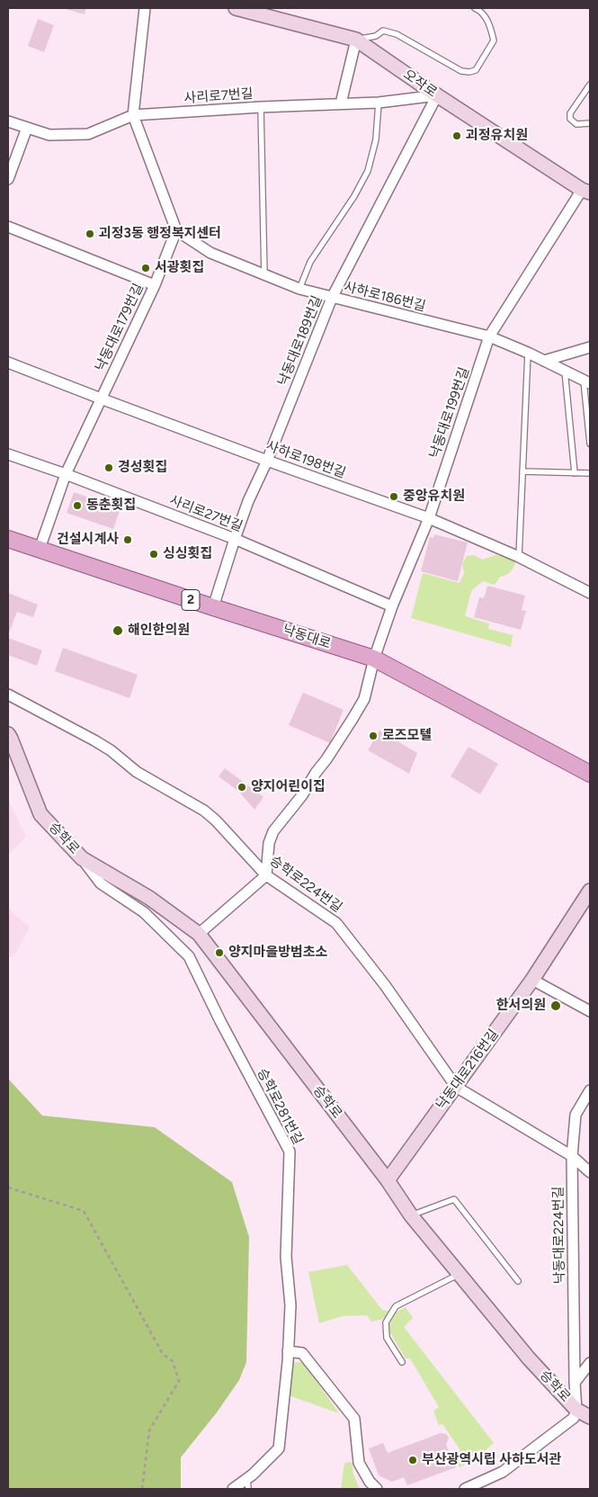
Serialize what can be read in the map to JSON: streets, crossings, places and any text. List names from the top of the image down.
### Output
{
  "streets": {
    "main road": ["2", "낙동대로"],
    "street": [
      "오작로",
      "사리로7번길",
      "사하로186번길",
      "낙동대로179번길",
      "낙동대로189번길",
      "낙동대로199번길",
      "사하로198번길",
      "사리로27번길",
      "승학로",
      "승학로224번길",
      "낙동대로216번길",
      "승학로281번길",
      "낙동대로224번길"
    ]
  },
  "crossings": [
    ["오작로", "사리로7번길"],
    ["오작로", "낙동대로189번길"],
    ["오작로", "낙동대로199번길"],
    ["사리로7번길", "낙동대로189번길"],
    ["사하로186번길", "낙동대로179번길"],
    ["사하로186번길", "낙동대로189번길"],
    ["사하로186번길", "낙동대로199번길"],
    ["낙동대로179번길", "사하로198번길"],
    ["낙동대로179번길", "사리로27번길"],
    ["낙동대로179번길", "낙동대로"],
    ["낙동대로189번길", "사하로198번길"],
    ["낙동대로189번길", "사리로27번길"],
    ["낙동대로189번길", "낙동대로"],
    ["낙동대로199번길", "사하로198번길"],
    ["낙동대로199번길", "사리로27번길"],
    ["낙동대로199번길", "낙동대로"],
    ["낙동대로199번길", "승학로224번길"],
    ["승학로", "낙동대로216번길"],
    ["승학로", "승학로281번길"],
    ["승학로", "낙동대로224번길"],
    ["승학로224번길", "낙동대로216번길"],
    ["승학로224번길", "낙동대로224번길"]
  ],
  "places": [
    "괴정유치원",
    "괴정3동 행정복지센터",
    "서광횟집",
    "경성횟집",
    "중앙유치원",
    "동춘횟집",
    "건설시계사",
    "싱싱횟집",
    "해인한의원",
    "로즈모텔",
    "양지어린이집",
    "양지마을방범초소",
    "한서의원",
    "부산광역시립 사하도서관"
  ]
}
